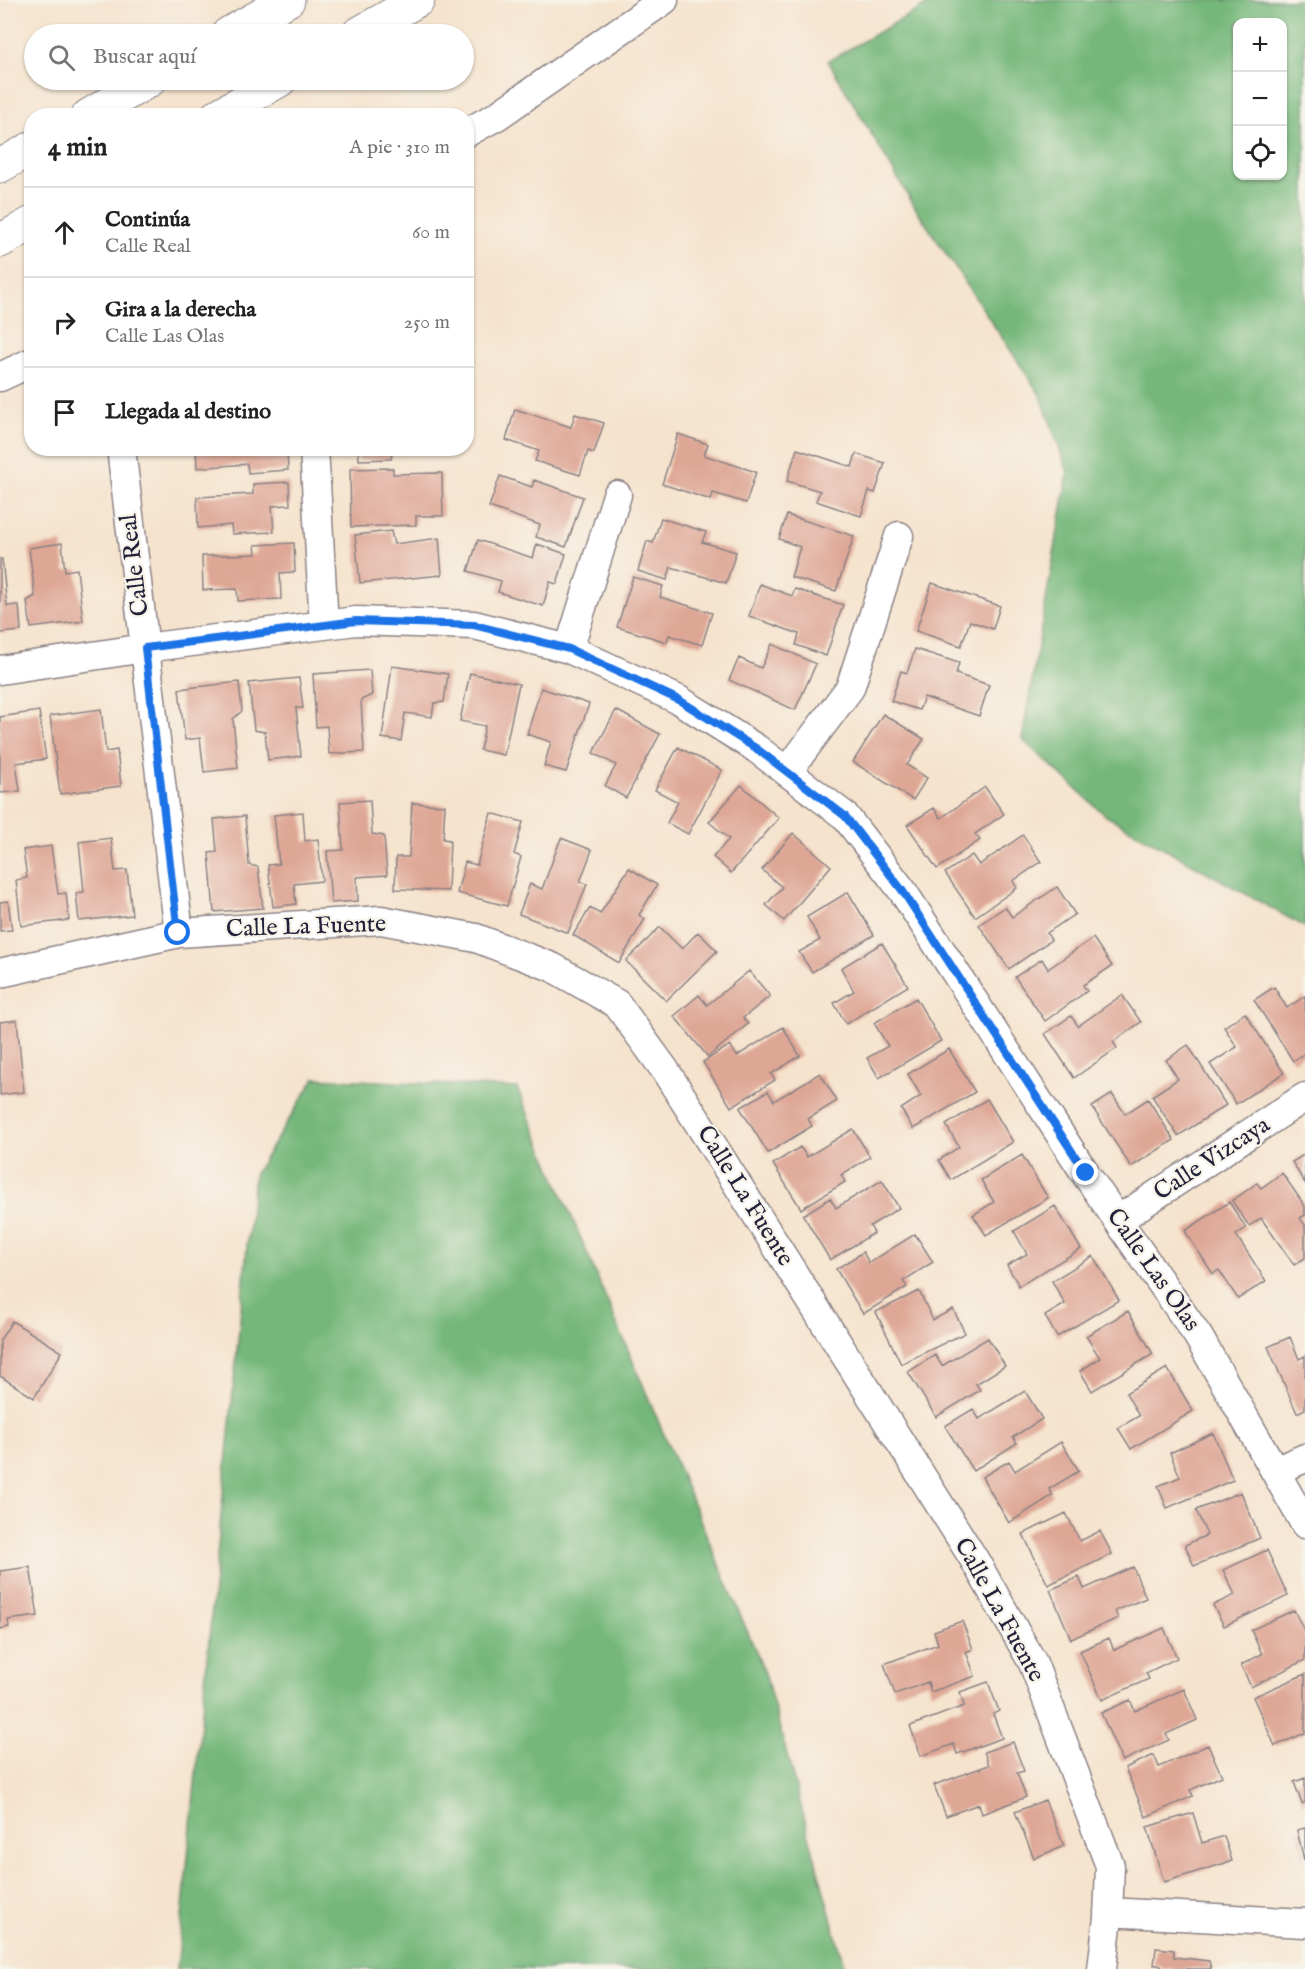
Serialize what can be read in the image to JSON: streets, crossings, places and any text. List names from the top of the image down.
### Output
{
  "streets": {
    "street": [
      "Calle Real",
      "Calle La Fuente",
      "Calle Vizcaya",
      "Calle Las Olas"
    ]
  },
  "crossings": [
    ["Calle Real", "Calle La Fuente"],
    ["Calle Real", "Calle Las Olas"],
    ["Calle Vizcaya", "Calle Las Olas"]
  ],
  "page": {
    "map_buttons": ["+", "−"],
    "search": "Buscar aquí",
    "heading": ["4 min", "A pie · 310 m"],
    "list": [
      ["Continúa", "Calle Real", "60 m"],
      ["Gira a la derecha", "Calle Las Olas", "250 m"],
      "Llegada al destino"
    ]
  }
}
